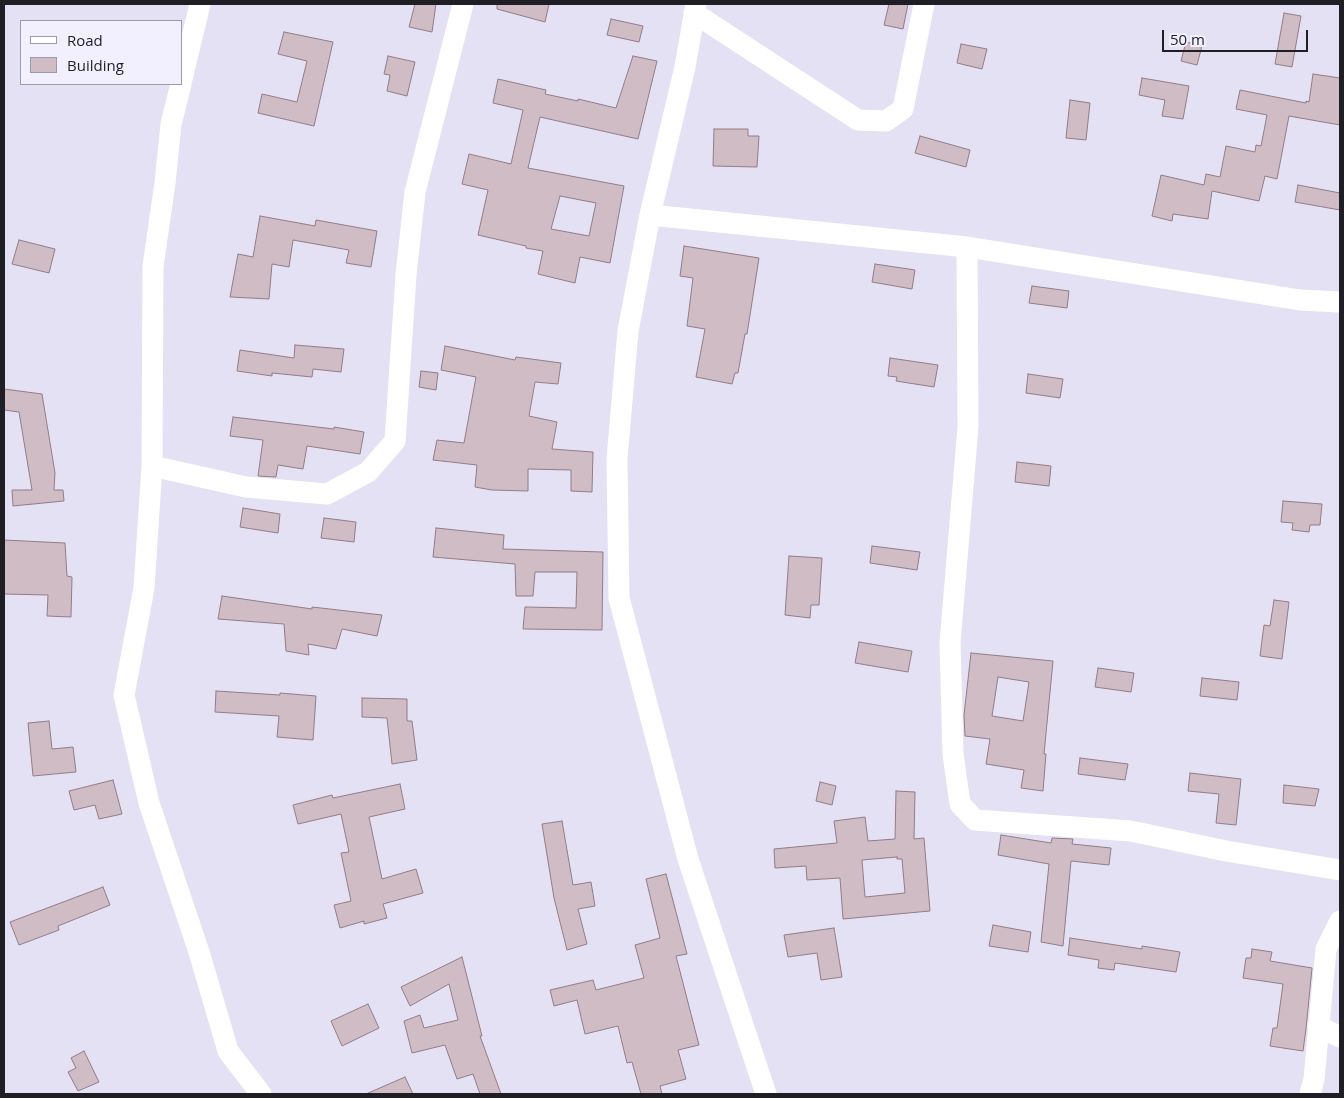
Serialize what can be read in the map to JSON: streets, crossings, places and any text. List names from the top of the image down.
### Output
{
  "legend": ["Road", "Building"],
  "scale_bar": "50 m"
}
